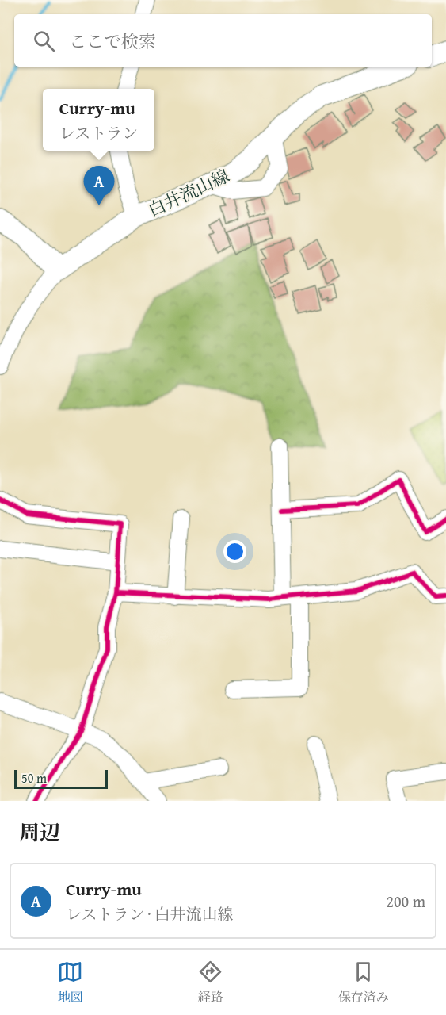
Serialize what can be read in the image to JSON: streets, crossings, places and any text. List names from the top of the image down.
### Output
{
  "streets": {
    "main road": ["白井流山線"]
  },
  "scale_bar": "50 m",
  "page": {
    "search": "ここで検索",
    "popup": ["Curry-mu", "レストラン"],
    "pins": "A",
    "scale": "50 m",
    "heading": "周辺",
    "list": [
      {
        "mark": "A",
        "name": "Curry-mu",
        "note": "レストラン · 白井流山線",
        "value": "200 m"
      }
    ],
    "nav": ["地図", "経路", "保存済み"]
  }
}
